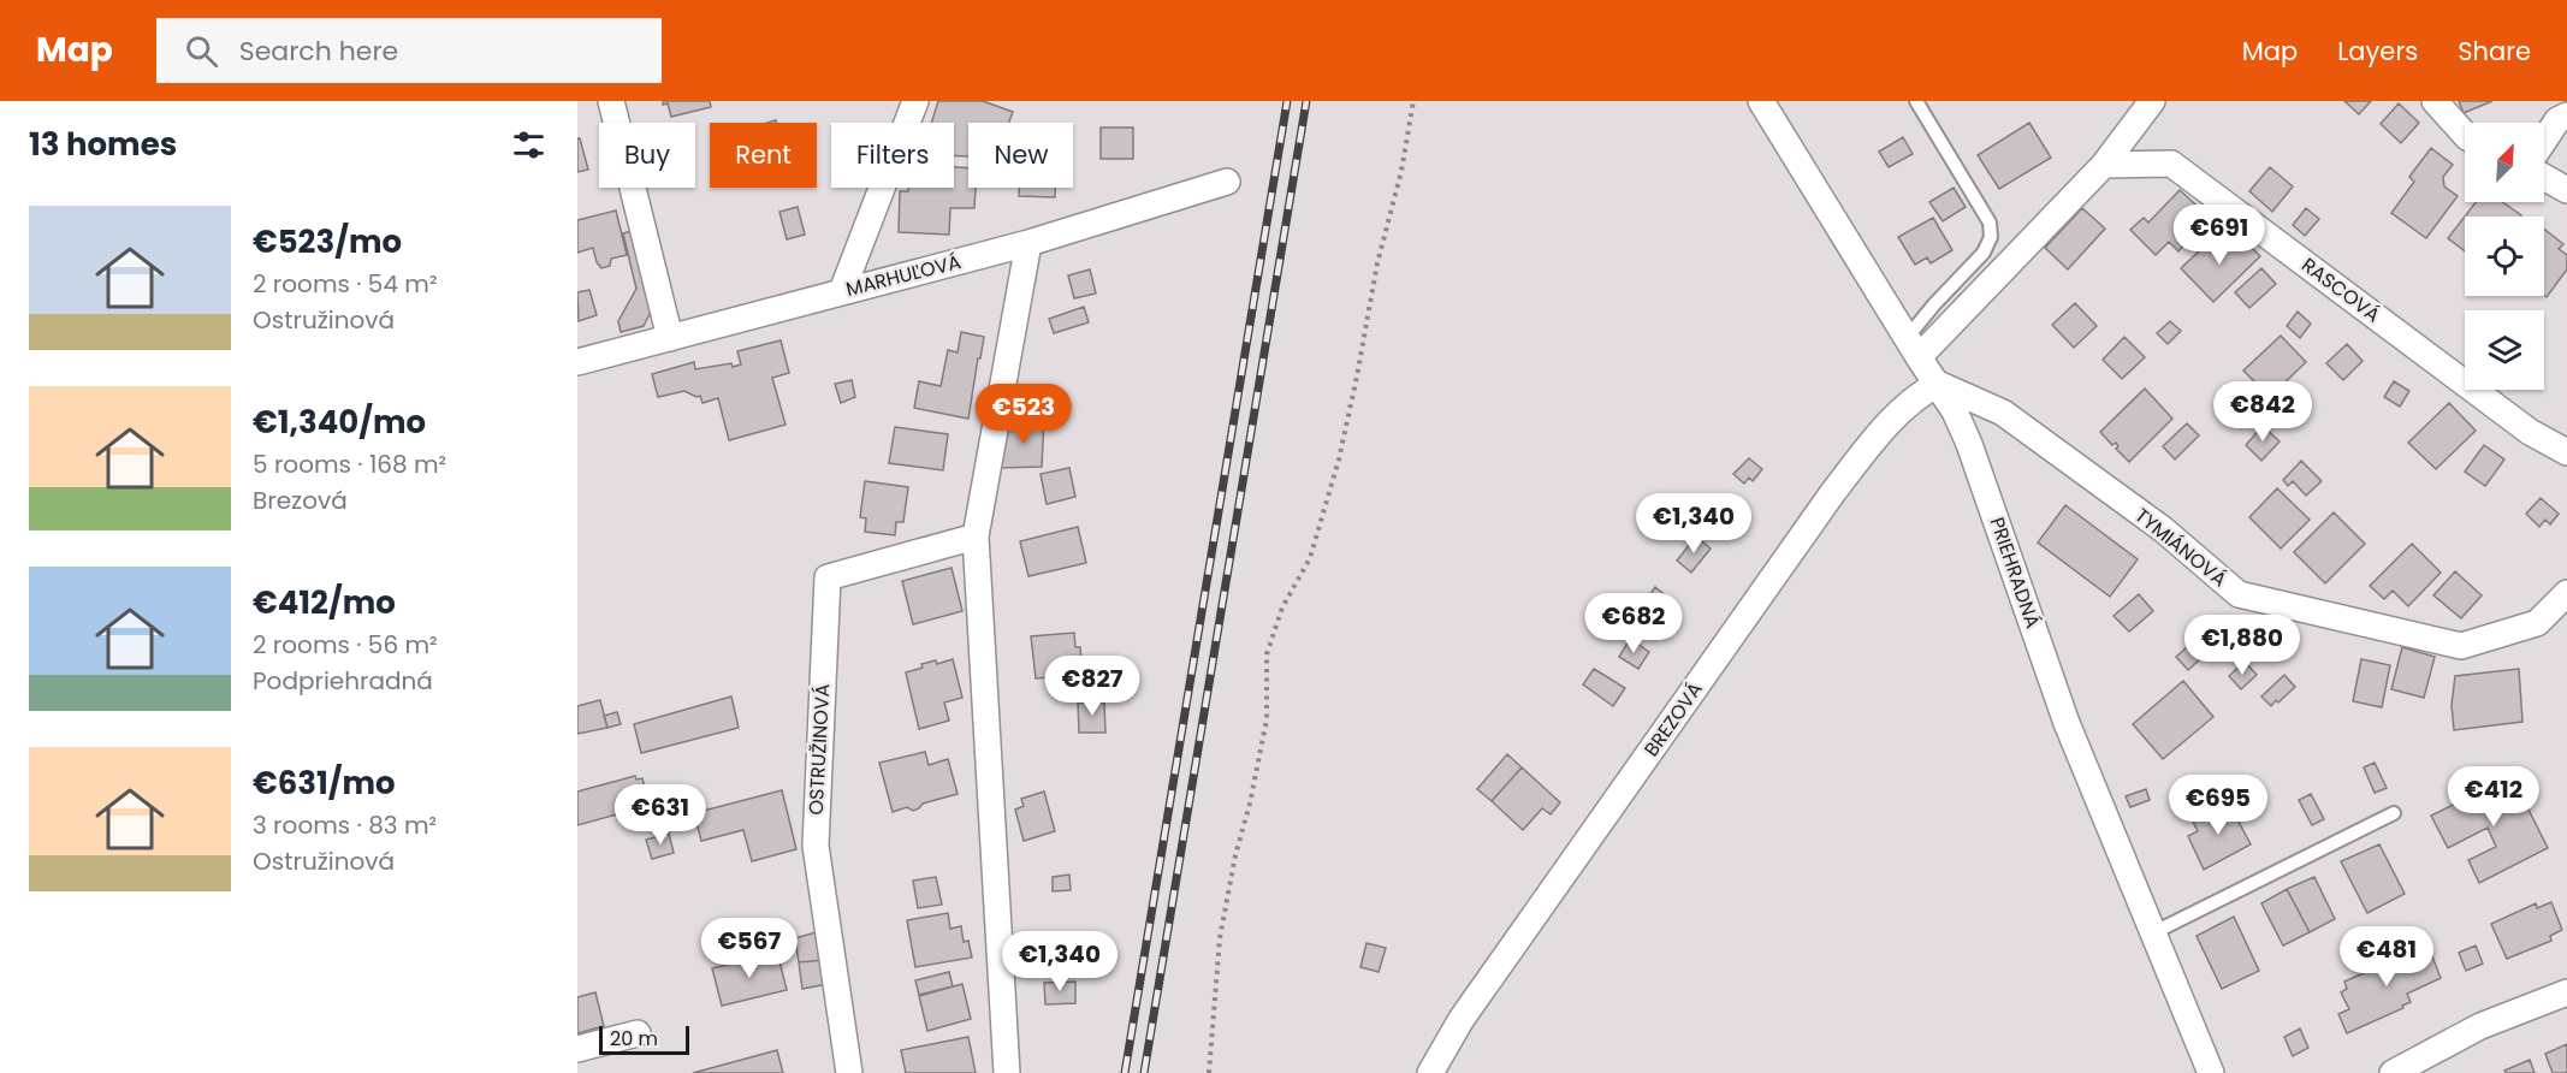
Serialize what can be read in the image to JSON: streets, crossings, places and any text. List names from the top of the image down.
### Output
{
  "streets": {
    "street": [
      "MARHUĽOVÁ",
      "RASCOVÁ",
      "TYMIÁNOVÁ",
      "PRIEHRADNÁ",
      "BREZOVÁ",
      "OSTRUŽINOVÁ"
    ]
  },
  "crossings": [
    ["TYMIÁNOVÁ", "PRIEHRADNÁ"],
    ["TYMIÁNOVÁ", "BREZOVÁ"],
    ["PRIEHRADNÁ", "BREZOVÁ"]
  ],
  "scale_bar": "20 m",
  "north": "top right",
  "page": {
    "header": "Map",
    "search": "Search here",
    "nav": ["Map", "Layers", "Share"],
    "heading": "13 homes",
    "chip": [
      "Buy",
      "Rent",
      "Filters",
      "New"
    ],
    "list": [
      {
        "name": "€523/mo",
        "note": "2 rooms · 54 m² · Ostružinová"
      },
      {
        "name": "€1,340/mo",
        "note": "5 rooms · 168 m² · Brezová"
      },
      {
        "name": "€412/mo",
        "note": "2 rooms · 56 m² · Podpriehradná"
      },
      {
        "name": "€631/mo",
        "note": "3 rooms · 83 m² · Ostružinová"
      }
    ],
    "price": [
      "€691",
      "€842",
      "€523",
      "€1,340",
      "€682",
      "€1,880",
      "€827",
      "€412",
      "€695",
      "€631",
      "€567",
      "€481",
      "€1,340"
    ],
    "scale": "20 m"
  }
}
